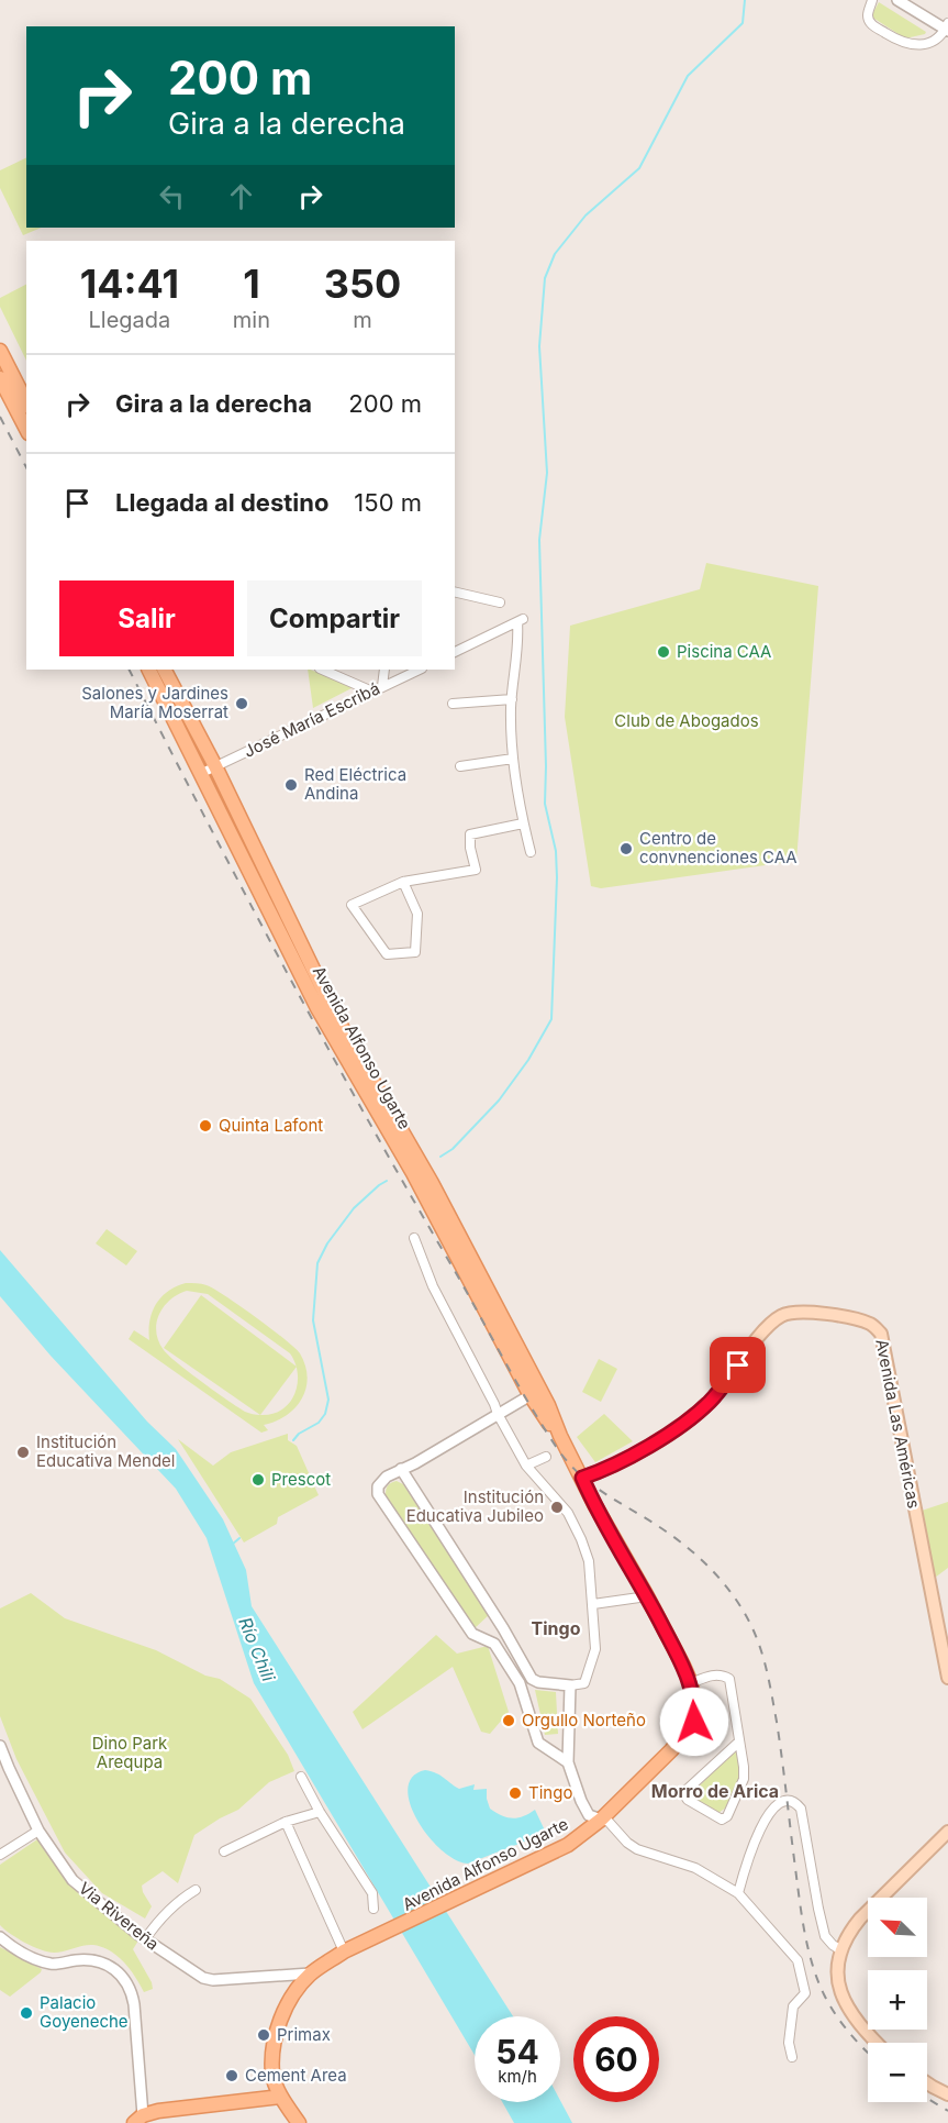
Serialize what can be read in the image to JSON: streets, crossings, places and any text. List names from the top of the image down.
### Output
{
  "streets": {
    "main road": ["Avenida Alfonso Ugarte", "Avenida Las Américas"],
    "street": ["José María Escribá", "Via Rivereña"]
  },
  "crossings": [
    ["José María Escribá", "Avenida Alfonso Ugarte"],
    ["Avenida Alfonso Ugarte", "Avenida Las Américas"],
    ["Avenida Alfonso Ugarte", "Via Rivereña"]
  ],
  "districts": ["Tingo", "Morro de Arica"],
  "water": ["Río Chili"],
  "parks": ["Club de Abogados", "Dino Park Arequpa"],
  "places": [
    "Piscina CAA",
    "Salones y Jardines María Moserrat",
    "Red Eléctrica Andina",
    "Centro de convnenciones CAA",
    "Quinta Lafont",
    "Institución Educativa Mendel",
    "Prescot",
    "Institución Educativa Jubileo",
    "Orgullo Norteño",
    "Tingo",
    "Palacio Goyeneche",
    "Primax",
    "Cement Area"
  ],
  "north": "top left",
  "page": {
    "turn": ["200 m", "Gira a la derecha"],
    "eta": [
      "14:41",
      "Llegada",
      "1",
      "min",
      "350",
      "m"
    ],
    "list": [
      {
        "name": "Gira a la derecha",
        "value": "200 m"
      },
      {
        "name": "Llegada al destino",
        "value": "150 m"
      }
    ],
    "buttons": ["Salir", "Compartir"],
    "map_buttons": ["+", "−"],
    "speed": "54 km/h",
    "limit": "60"
  }
}
